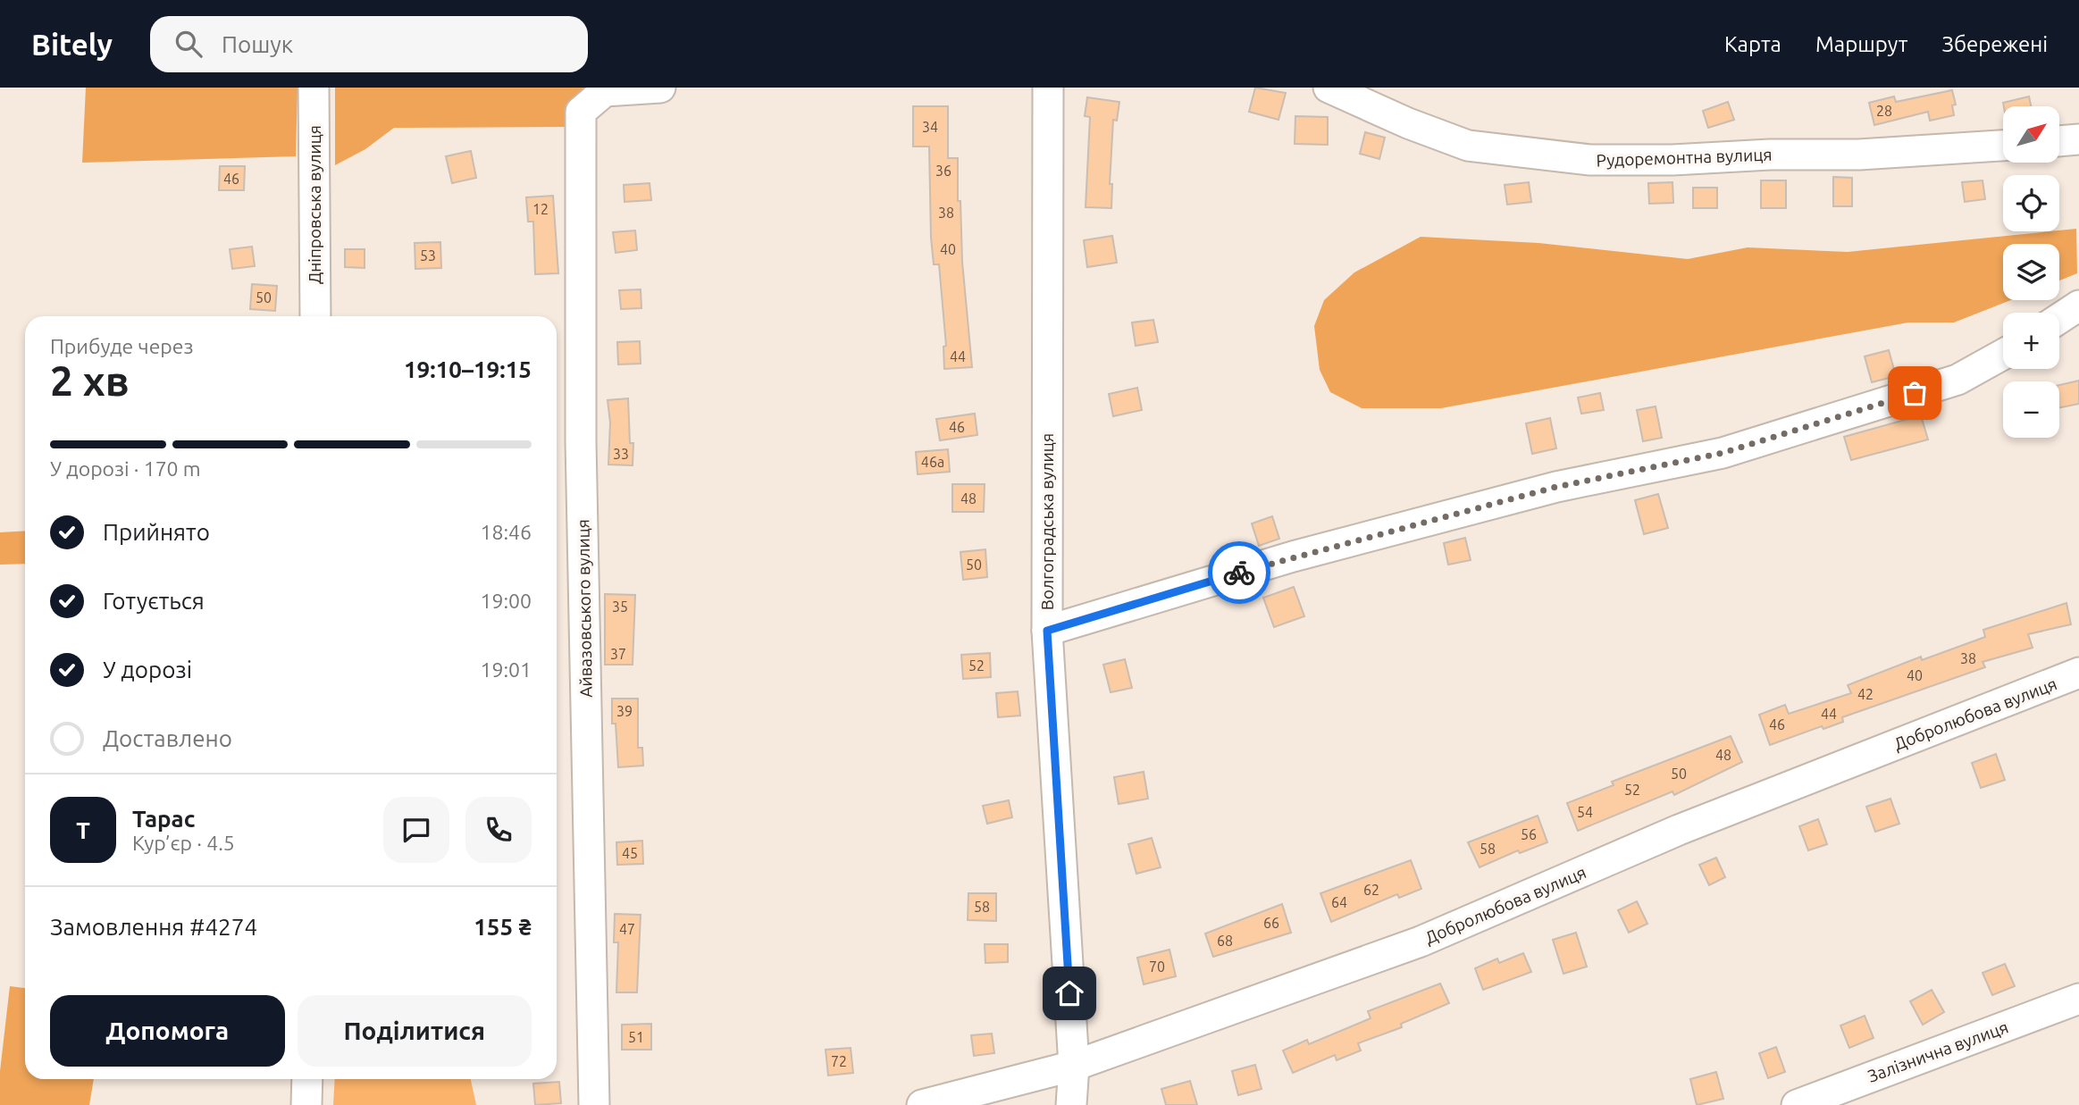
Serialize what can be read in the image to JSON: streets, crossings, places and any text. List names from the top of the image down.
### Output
{
  "streets": {
    "street": [
      "Рудоремонтна вулиця",
      "Дніпровська вулиця",
      "Волгоградська вулиця",
      "Айвазовського вулиця",
      "Добролюбова вулиця",
      "Залізнична вулиця"
    ]
  },
  "crossings": [
    ["Волгоградська вулиця", "Добролюбова вулиця"]
  ],
  "house_numbers": [
    "28",
    "34",
    "36",
    "46",
    "12",
    "38",
    "40",
    "53",
    "50",
    "44",
    "46",
    "33",
    "46а",
    "48",
    "50",
    "35",
    "37",
    "38",
    "52",
    "40",
    "42",
    "39",
    "44",
    "46",
    "48",
    "50",
    "52",
    "54",
    "56",
    "58",
    "45",
    "62",
    "64",
    "58",
    "66",
    "47",
    "68",
    "70",
    "51",
    "72"
  ],
  "north": "top right",
  "page": {
    "header": "Bitely",
    "search": "Пошук",
    "nav": ["Карта", "Маршрут", "Збережені"],
    "map_buttons": ["+", "−"],
    "heading": ["2 хв", "Прибуде через", "19:10–19:15"],
    "panel": [
      "Тарас",
      "Кур’єр · 4.5",
      "Замовлення #4274",
      "155 ₴"
    ],
    "bar": "У дорозі · 170 m",
    "list": [
      ["Прийнято", "18:46"],
      ["Готується", "19:00"],
      ["У дорозі", "19:01"],
      "Доставлено"
    ],
    "round": "Т",
    "buttons": ["Допомога", "Поділитися"]
  }
}
